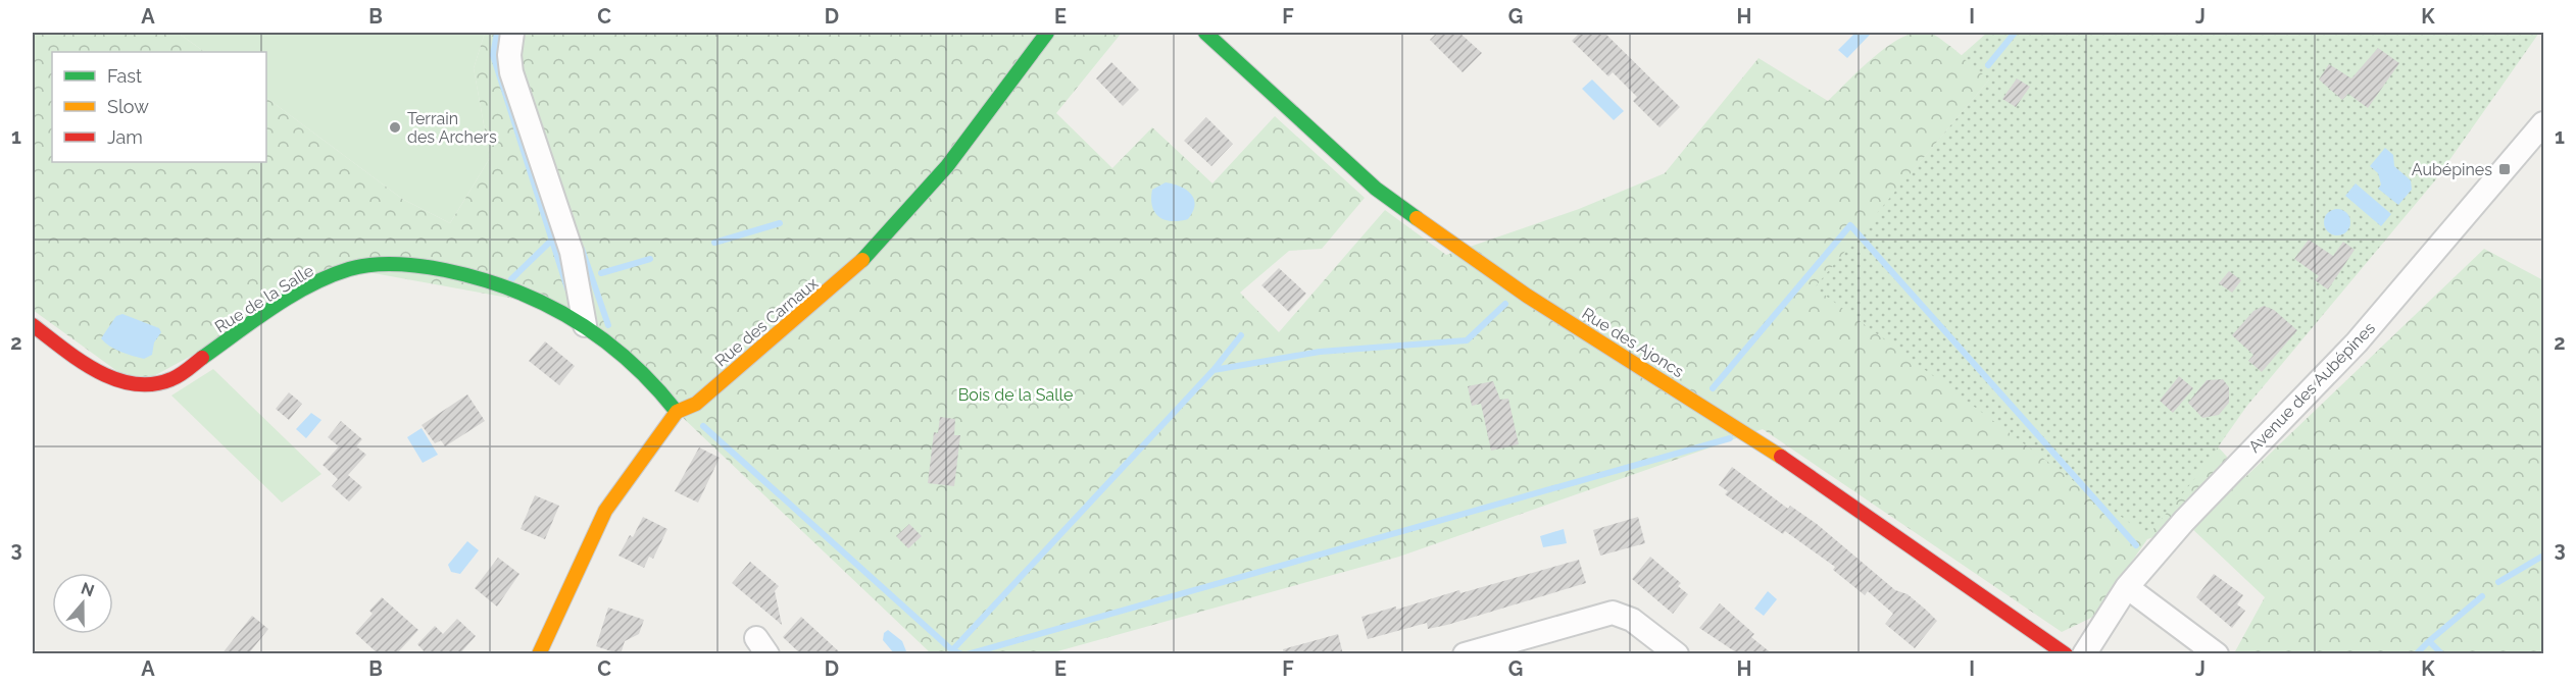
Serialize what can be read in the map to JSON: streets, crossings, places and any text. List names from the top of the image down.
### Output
{
  "streets": {
    "street": [
      "Rue de la Salle",
      "Rue des Carnaux",
      "Rue des Ajoncs",
      "Avenue des Aubépines"
    ]
  },
  "crossings": [
    ["Rue de la Salle", "Rue des Carnaux"]
  ],
  "parks": ["Bois de la Salle"],
  "places": {
    "other": ["Terrain des Archers"],
    "transit": ["Aubépines"]
  },
  "legend": ["Fast", "Slow", "Jam"],
  "north": "top",
  "grid": {
    "columns": [
      "A",
      "B",
      "C",
      "D",
      "E",
      "F",
      "G",
      "H",
      "I",
      "J",
      "K"
    ],
    "rows": ["1", "2", "3"]
  }
}
